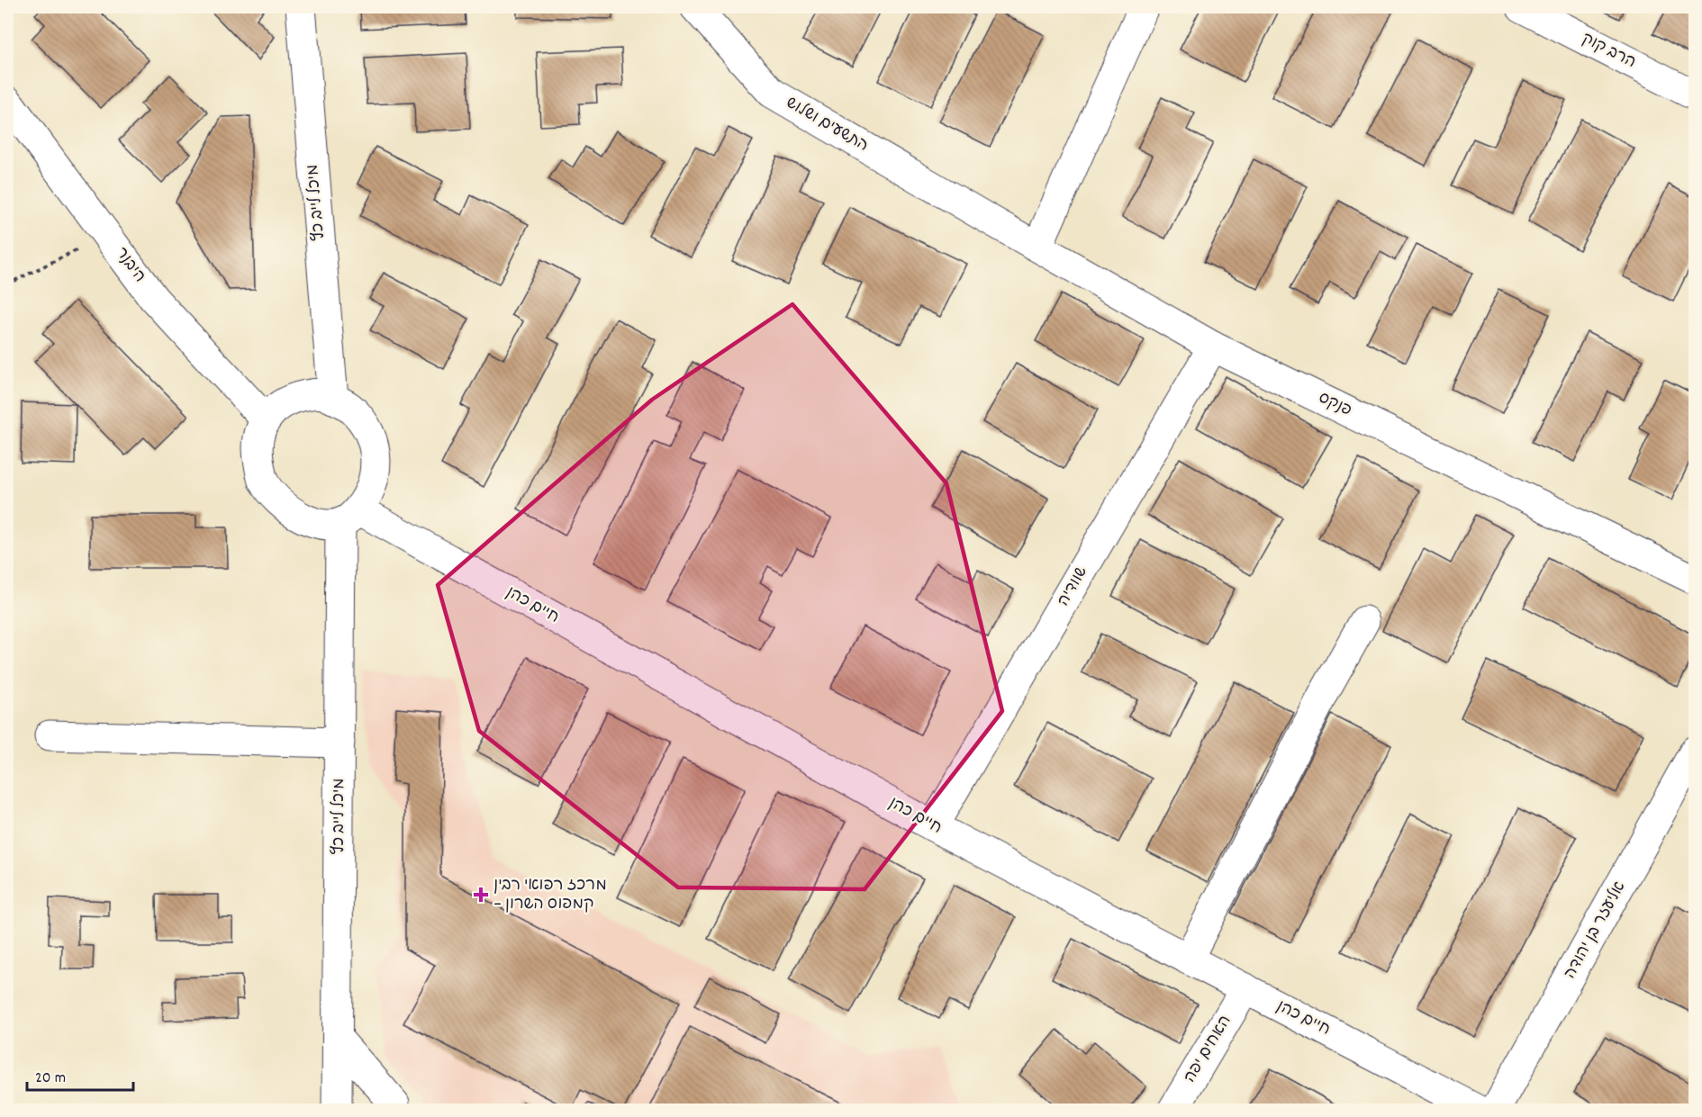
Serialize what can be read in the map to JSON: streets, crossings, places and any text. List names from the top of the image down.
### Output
{
  "streets": {
    "street": [
      "הרב קוק",
      "התשעים ושלוש",
      "מיכל לייב כץ",
      "היבנר",
      "פנקס",
      "שוודיה",
      "חיים כהן",
      "אליעזר בן יהודה",
      "האחים יפה"
    ]
  },
  "crossings": [
    ["התשעים ושלוש", "פנקס"],
    ["מיכל לייב כץ", "היבנר"],
    ["מיכל לייב כץ", "חיים כהן"],
    ["היבנר", "חיים כהן"],
    ["פנקס", "שוודיה"],
    ["שוודיה", "חיים כהן"],
    ["חיים כהן", "האחים יפה"]
  ],
  "places": {
    "health": ["מרכז רפואי רבין – קמפוס השרון"]
  },
  "scale_bar": "20 m"
}
